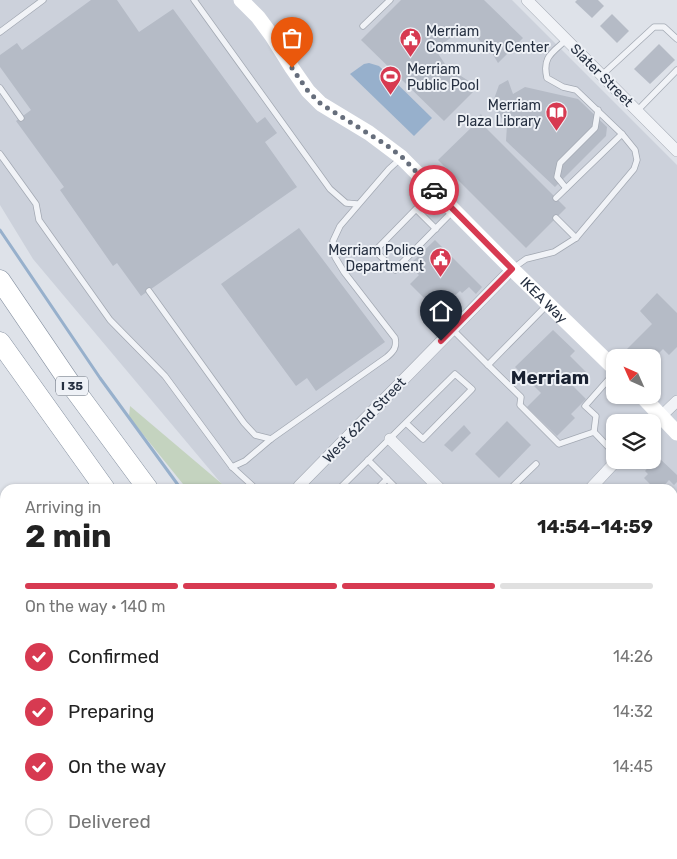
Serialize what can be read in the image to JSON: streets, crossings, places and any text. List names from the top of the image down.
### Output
{
  "streets": {
    "highway": ["I 35"],
    "street": ["Slater Street", "IKEA Way", "West 62nd Street"]
  },
  "crossings": [
    ["IKEA Way", "West 62nd Street"]
  ],
  "districts": ["Merriam"],
  "places": {
    "public building": ["Merriam Community Center", "Merriam Police Department"],
    "sports": ["Merriam Public Pool"],
    "library": ["Merriam Plaza Library"]
  },
  "north": "top left",
  "page": {
    "heading": ["2 min", "Arriving in", "14:54–14:59"],
    "bar": "On the way · 140 m",
    "list": [
      ["Confirmed", "14:26"],
      ["Preparing", "14:32"],
      ["On the way", "14:45"],
      "Delivered"
    ]
  }
}
